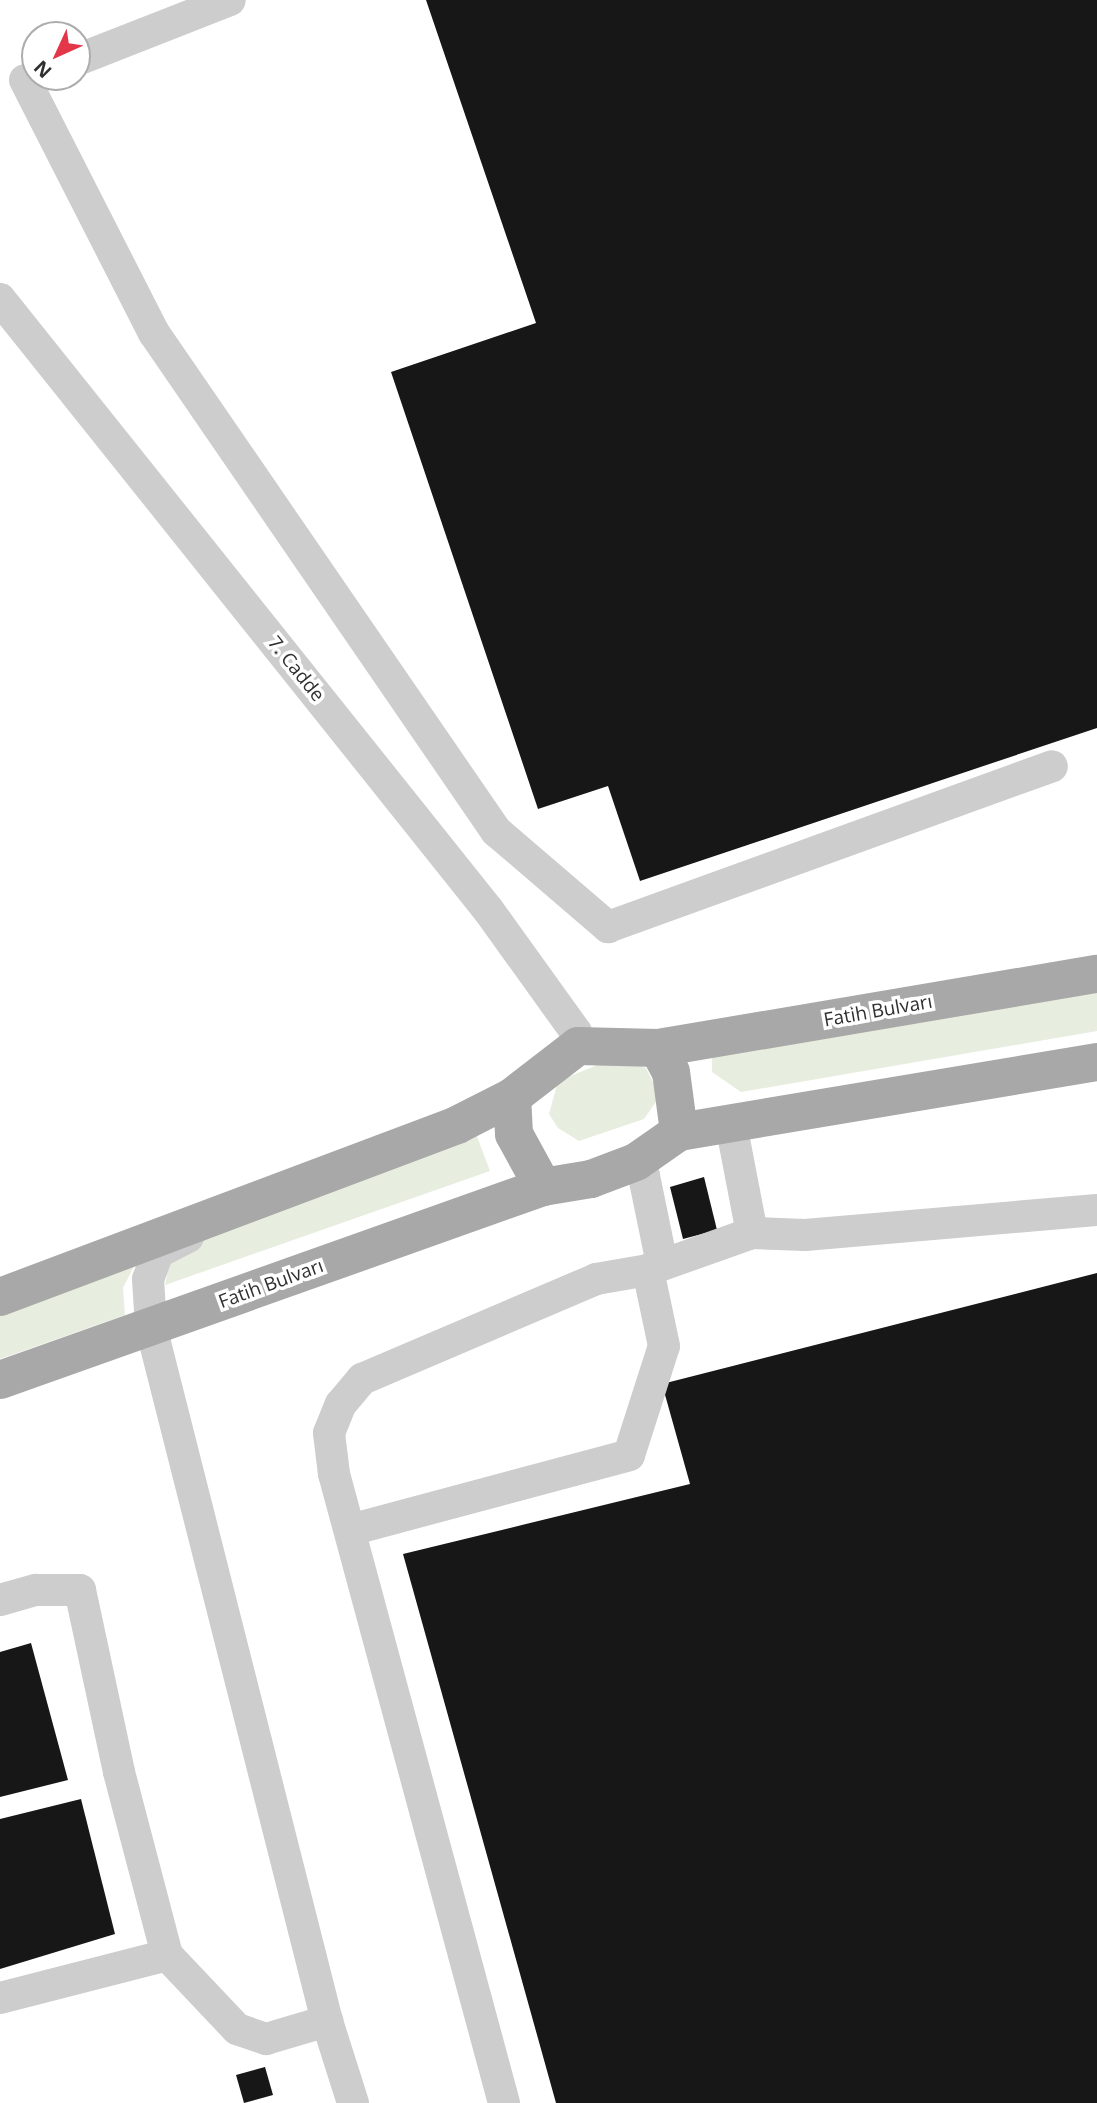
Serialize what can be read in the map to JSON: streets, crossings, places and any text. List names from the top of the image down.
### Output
{
  "streets": {
    "main road": ["Fatih Bulvarı"],
    "street": ["7. Cadde"]
  },
  "crossings": [
    ["7. Cadde", "Fatih Bulvarı"]
  ],
  "north": "bottom left"
}
